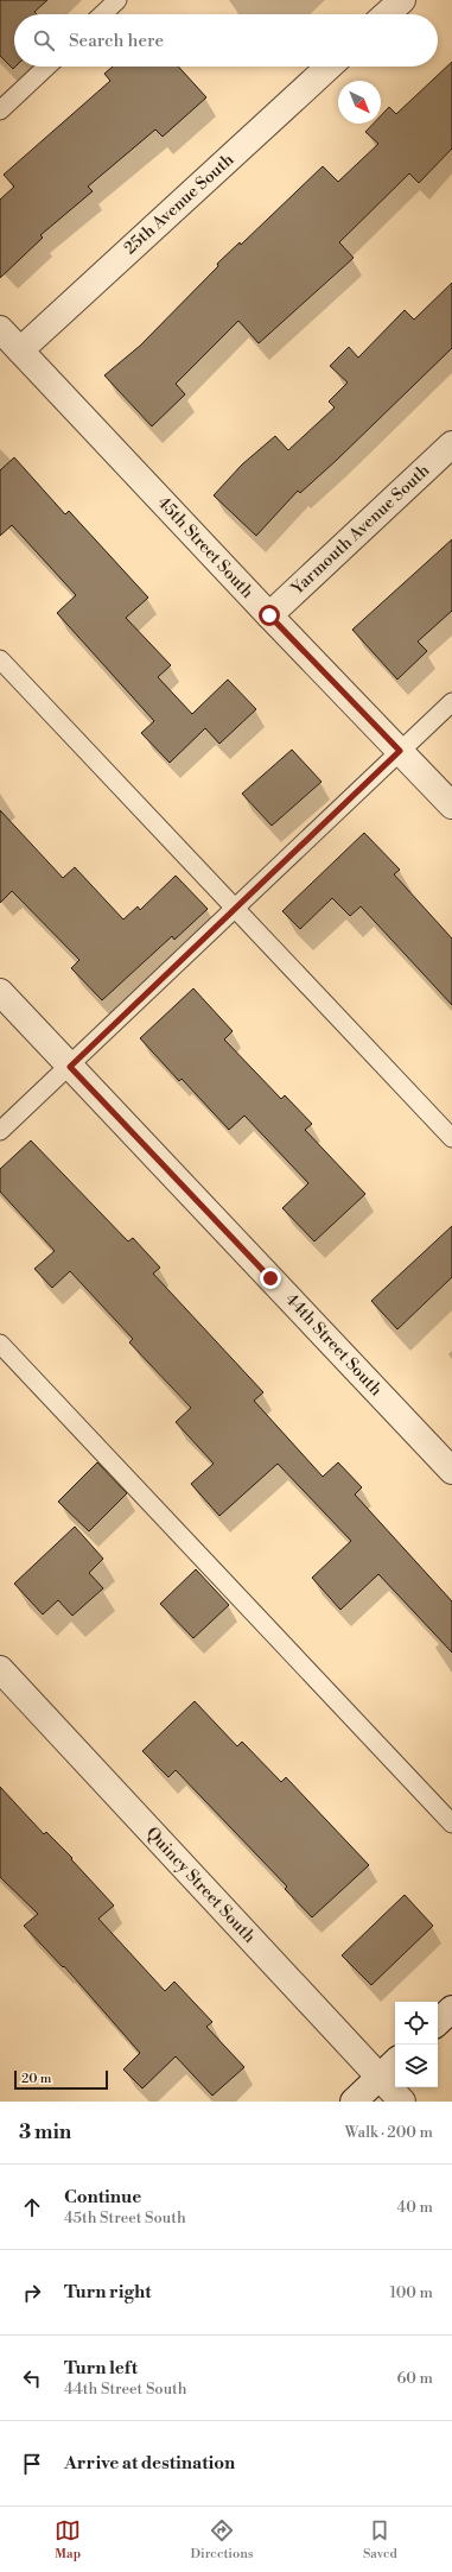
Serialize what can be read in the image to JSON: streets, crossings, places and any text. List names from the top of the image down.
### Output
{
  "streets": {
    "street": [
      "25th Avenue South",
      "Yarmouth Avenue South",
      "45th Street South",
      "44th Street South",
      "Quincy Street South"
    ]
  },
  "crossings": [
    ["25th Avenue South", "45th Street South"],
    ["Yarmouth Avenue South", "45th Street South"]
  ],
  "scale_bar": "20 m",
  "north": "bottom right",
  "page": {
    "search": "Search here",
    "scale": "20 m",
    "heading": ["3 min", "Walk · 200 m"],
    "list": [
      ["Continue", "45th Street South", "40 m"],
      ["Turn right", "100 m"],
      ["Turn left", "44th Street South", "60 m"],
      "Arrive at destination"
    ],
    "nav": ["Map", "Directions", "Saved"]
  }
}
